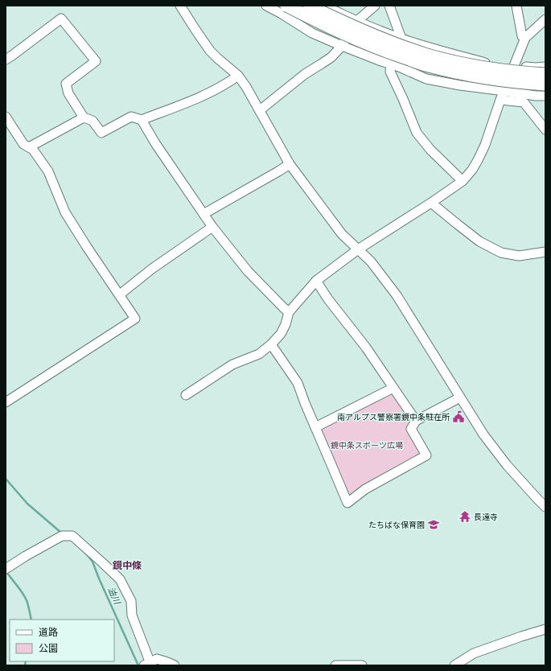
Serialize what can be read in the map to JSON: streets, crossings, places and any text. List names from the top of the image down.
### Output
{
  "districts": ["鏡中條"],
  "water": ["油川"],
  "parks": ["鏡中条スポーツ広場"],
  "places": {
    "public building": ["南アルプス警察署鏡中条駐在所"],
    "temple": ["長遠寺"],
    "school or university": ["たちばな保育園"]
  },
  "legend": ["道路", "公園"]
}
